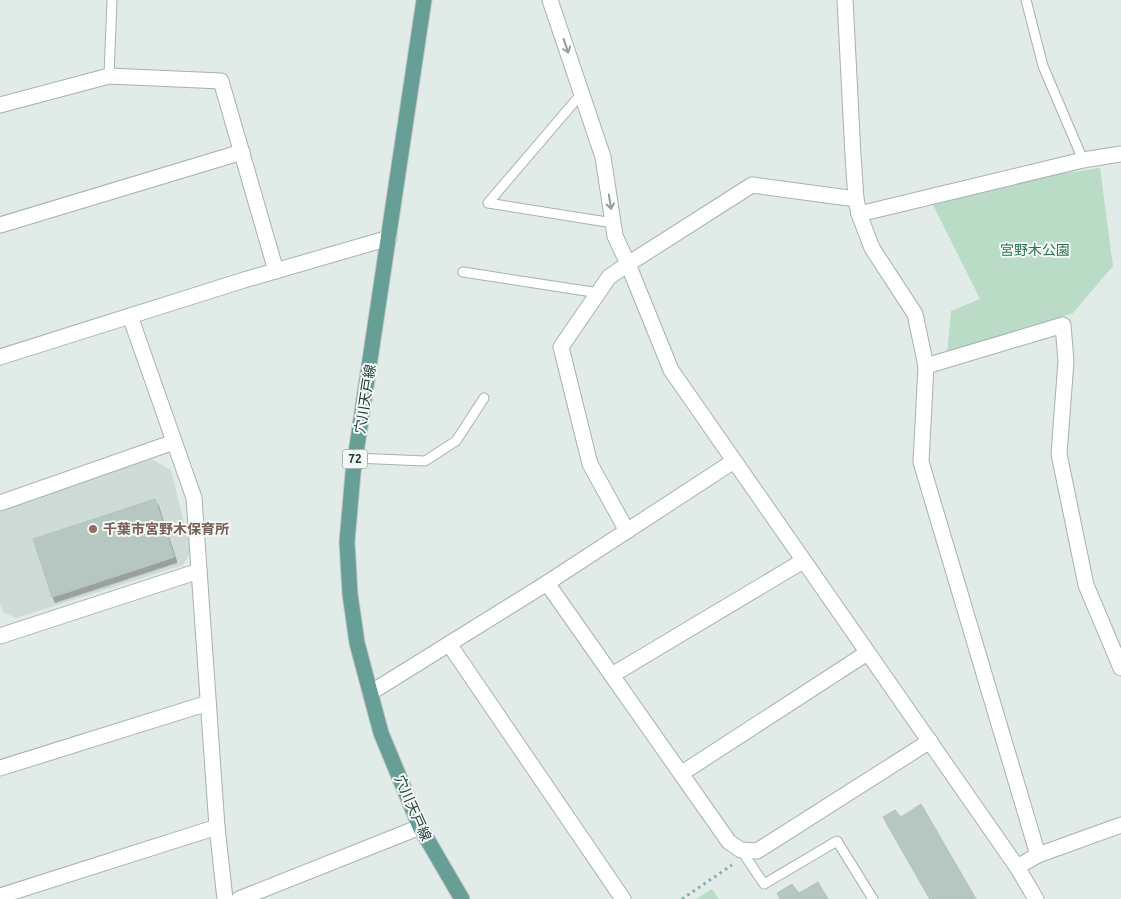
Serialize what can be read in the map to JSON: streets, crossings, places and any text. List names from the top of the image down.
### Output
{
  "streets": {
    "main road": ["穴川天戸線", "72"]
  },
  "parks": ["宮野木公園"],
  "places": ["千葉市宮野木保育所"]
}
